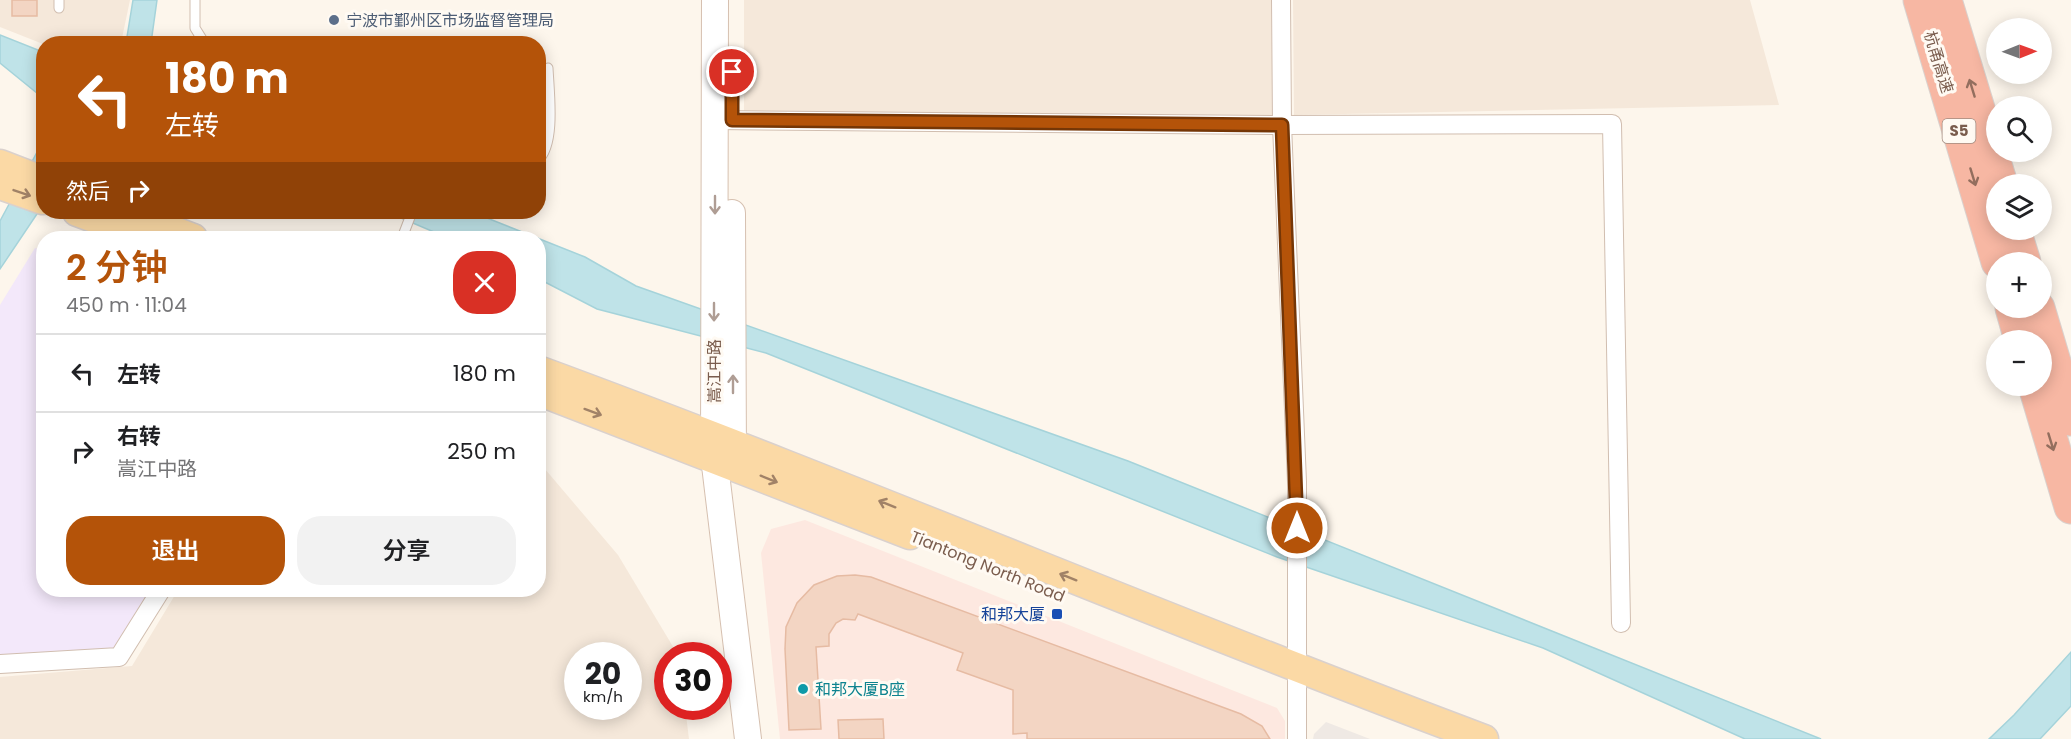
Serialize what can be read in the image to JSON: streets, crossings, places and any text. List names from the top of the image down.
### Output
{
  "streets": {
    "highway": ["杭甬高速", "S5"],
    "main road": ["嵩江中路", "Tiantong North Road"]
  },
  "crossings": [
    ["嵩江中路", "Tiantong North Road"]
  ],
  "places": {
    "other": ["宁波市鄞州区市场监督管理局", "和邦大厦B座"],
    "transit": ["和邦大厦"]
  },
  "north": "right",
  "page": {
    "map_buttons": ["+", "−"],
    "turn": ["180 m", "左转"],
    "then": "然后",
    "heading": ["2 分钟", "450 m · 11:04"],
    "list": [
      {
        "name": "左转",
        "value": "180 m"
      },
      {
        "name": "右转",
        "note": "嵩江中路",
        "value": "250 m"
      }
    ],
    "buttons": ["退出", "分享"],
    "speed": "20 km/h",
    "limit": "30"
  }
}
